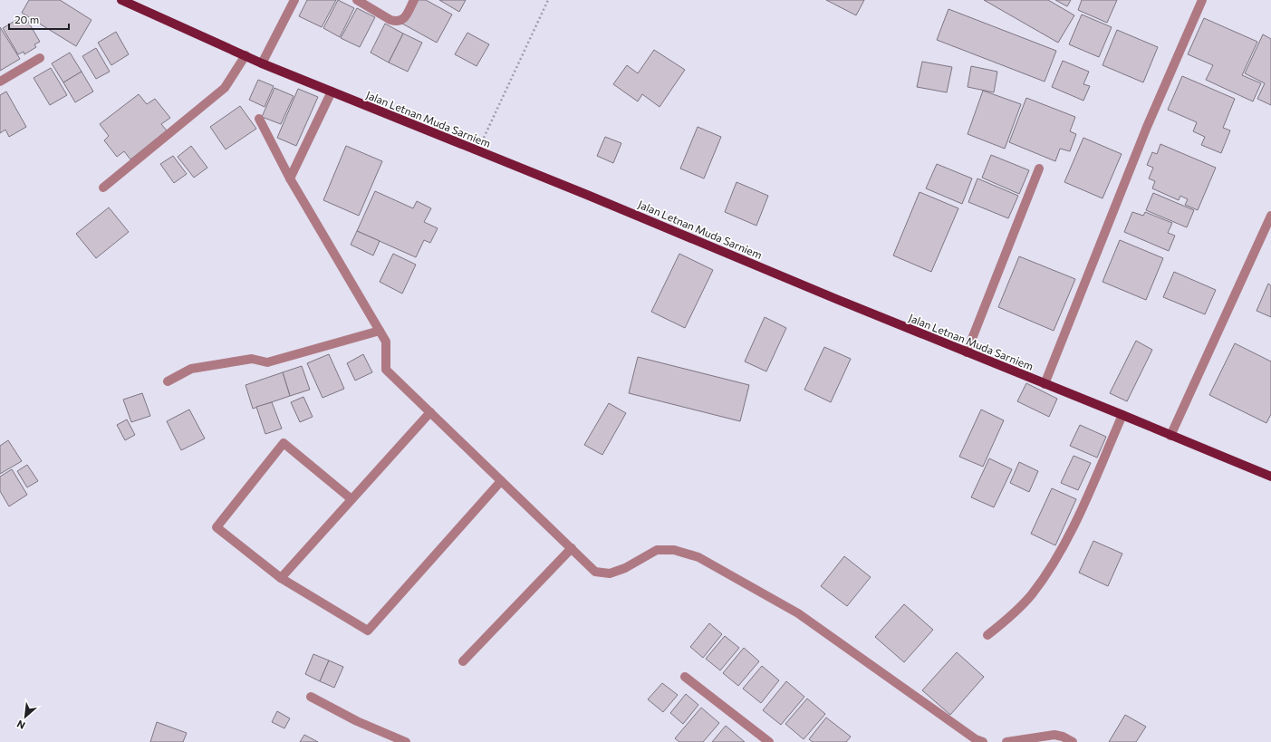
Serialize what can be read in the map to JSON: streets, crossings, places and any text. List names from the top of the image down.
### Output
{
  "streets": {
    "main road": ["Jalan Letnan Muda Sarniem"]
  },
  "scale_bar": "20 m",
  "north": "bottom left"
}
